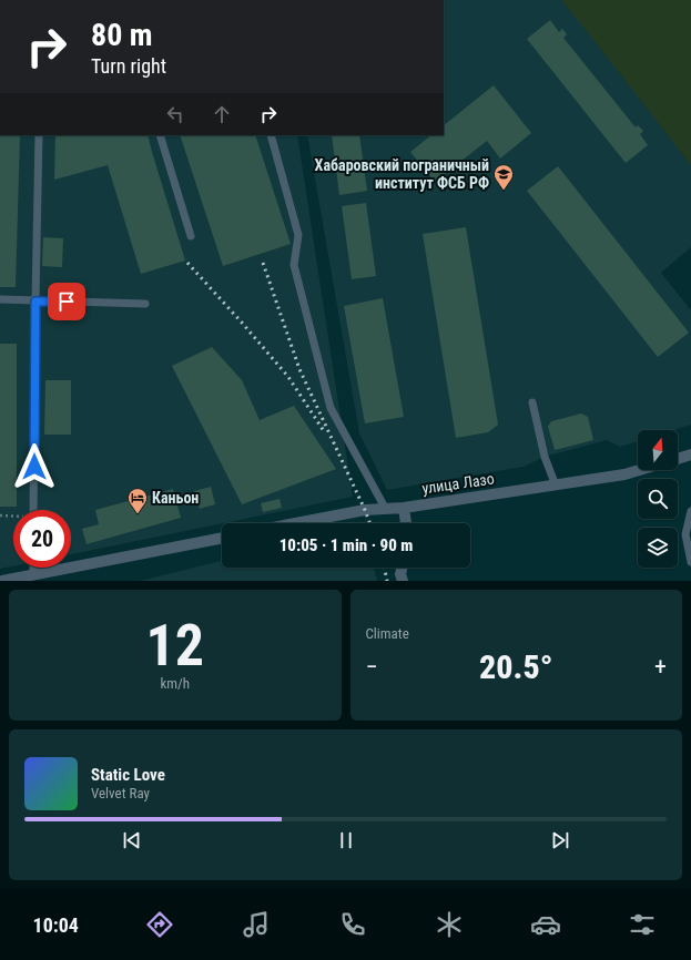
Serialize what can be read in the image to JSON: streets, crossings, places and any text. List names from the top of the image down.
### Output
{
  "streets": {
    "street": ["улица Лазо"]
  },
  "places": {
    "school or university": ["Хабаровский пограничный институт ФСБ РФ"],
    "hotel": ["Каньон"]
  },
  "north": "top",
  "page": {
    "turn": ["80 m", "Turn right"],
    "limit": "20",
    "trip": "10:05 · 1 min · 90 m",
    "tile": [
      ["12", "km/h"],
      "Climate"
    ],
    "heat": ["−", "20.5°", "+"],
    "song": ["Static Love", "Velvet Ray"],
    "tabs": "10:04"
  }
}
